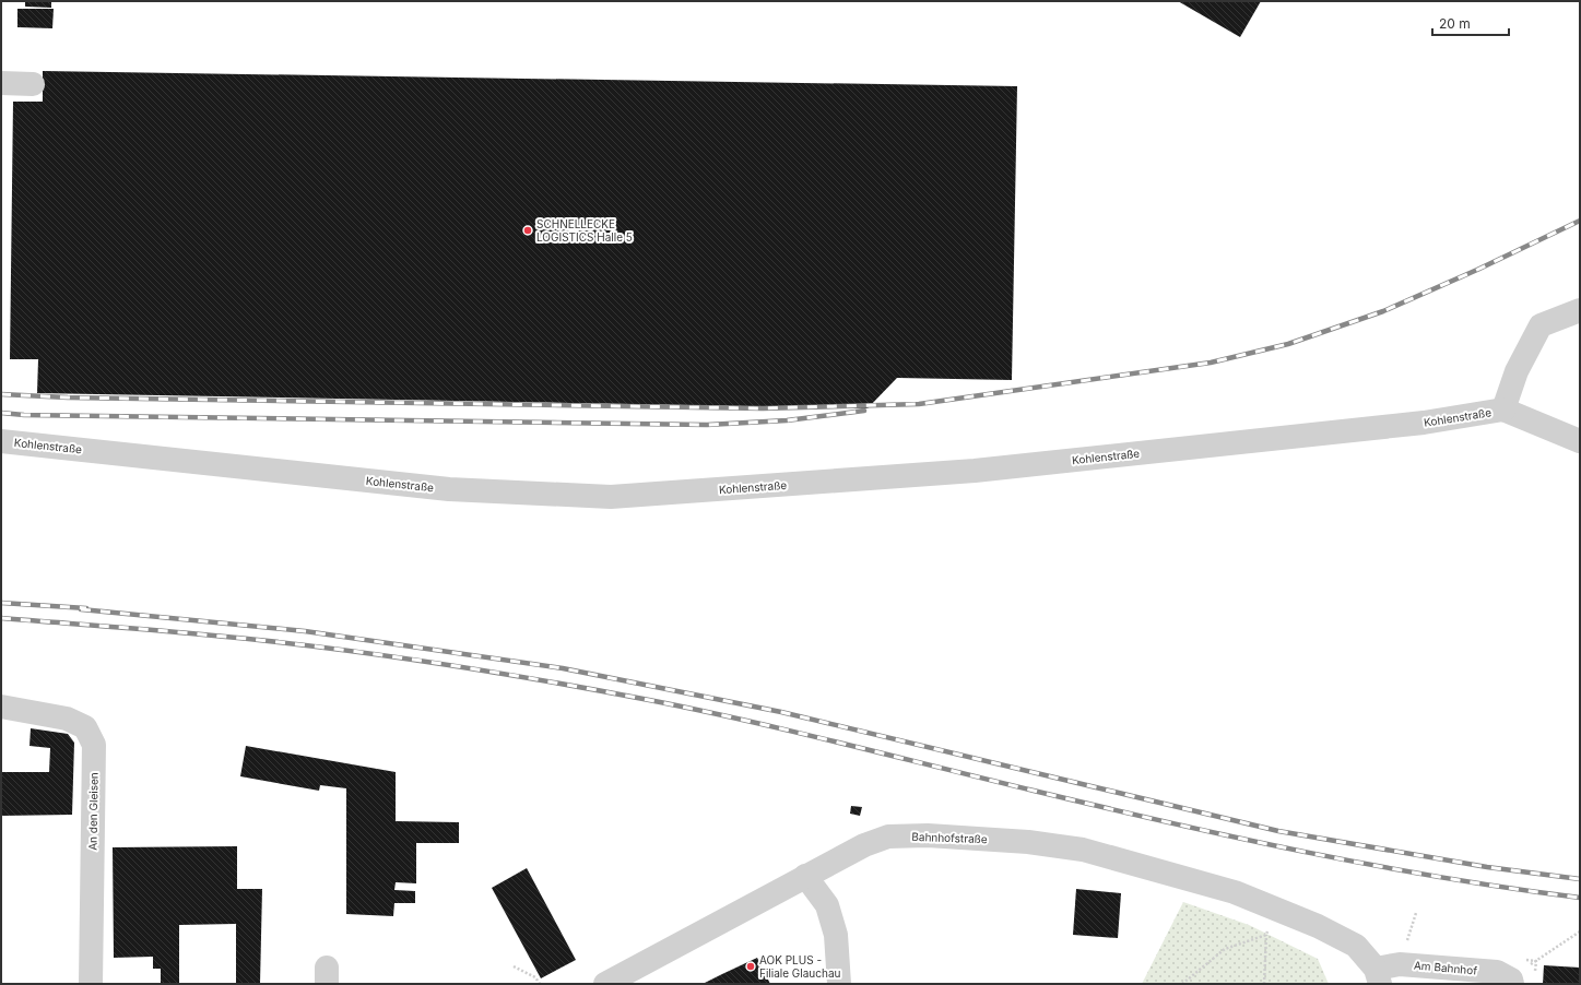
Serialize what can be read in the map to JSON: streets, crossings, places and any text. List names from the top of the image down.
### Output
{
  "streets": {
    "street": [
      "Kohlenstraße",
      "An den Gleisen",
      "Bahnhofstraße",
      "Am Bahnhof"
    ]
  },
  "crossings": [
    ["Bahnhofstraße", "Am Bahnhof"]
  ],
  "places": ["SCHNELLECKE LOGISTICS Halle 5", "AOK PLUS - Filiale Glauchau"],
  "scale_bar": "20 m"
}
